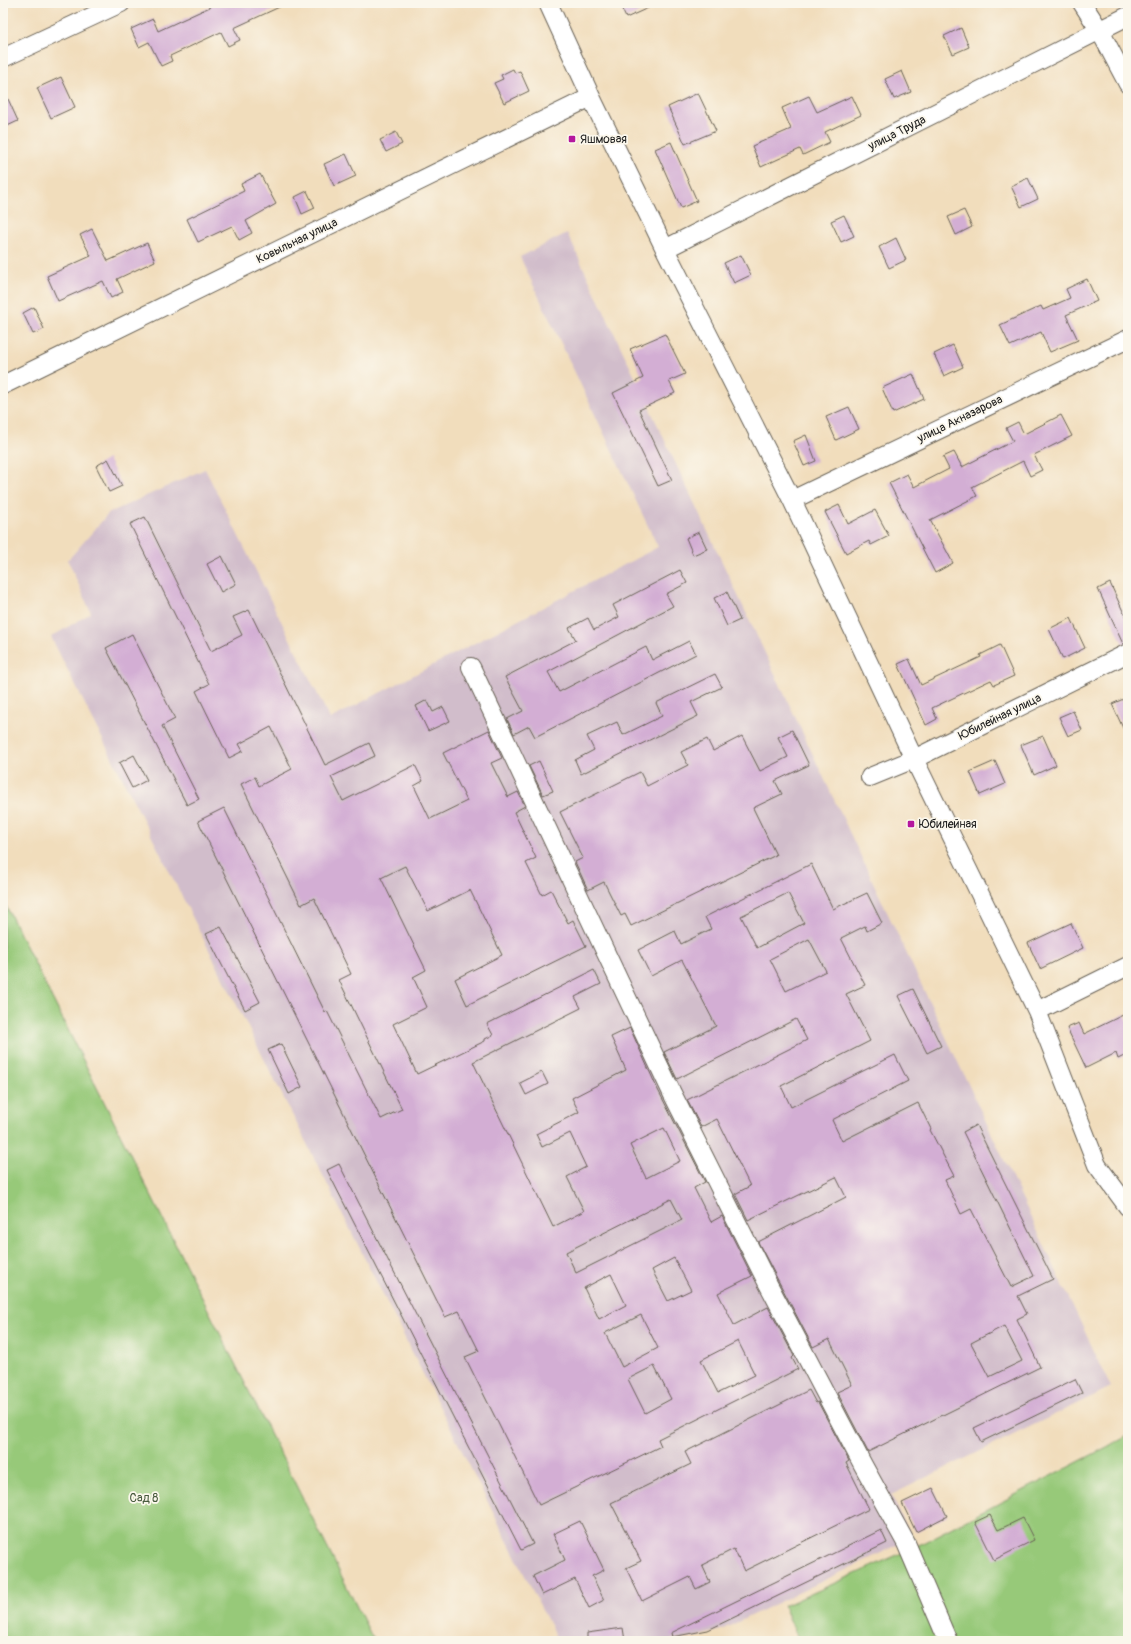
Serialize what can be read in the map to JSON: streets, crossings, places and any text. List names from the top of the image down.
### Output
{
  "streets": {
    "street": [
      "улица Труда",
      "Ковыльная улица",
      "улица Акназарова",
      "Юбилейная улица"
    ]
  },
  "parks": ["Сад 8"],
  "places": {
    "transit": ["Яшмовая", "Юбилейная"]
  }
}
